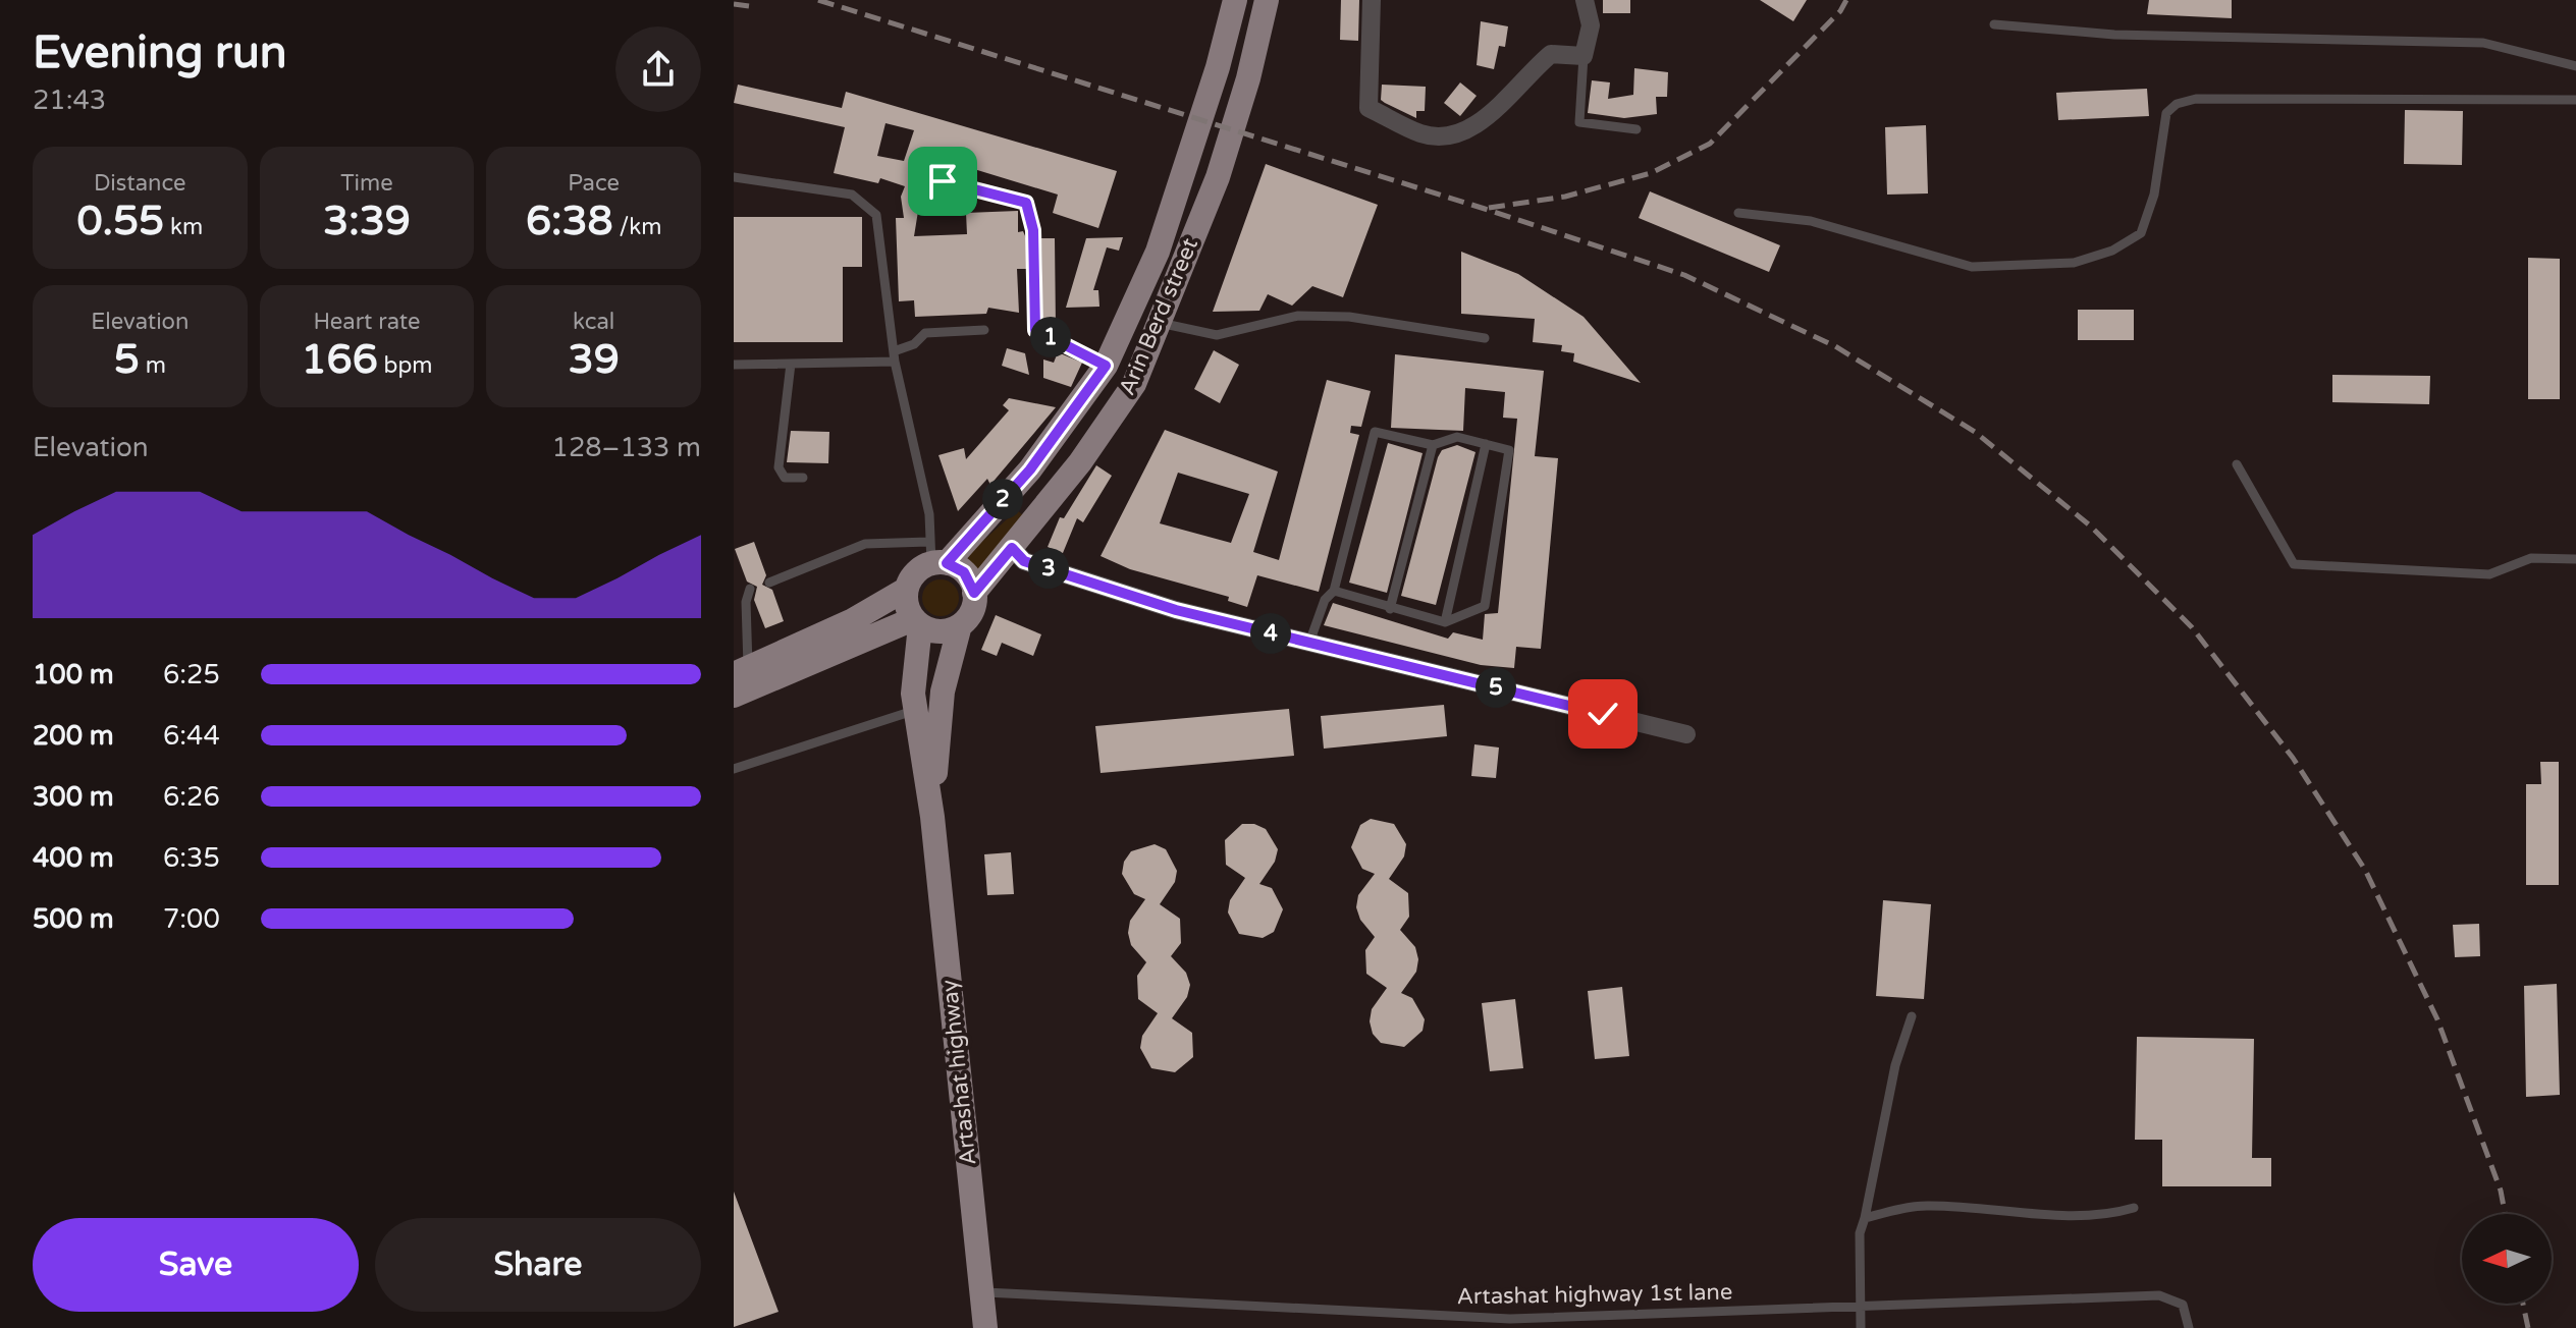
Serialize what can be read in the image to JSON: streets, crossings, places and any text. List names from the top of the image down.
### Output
{
  "streets": {
    "main road": ["Arin Berd street", "Artashat highway"],
    "lane": ["Artashat highway 1st lane"]
  },
  "crossings": [
    ["Arin Berd street", "Artashat highway"],
    ["Artashat highway", "Artashat highway 1st lane"]
  ],
  "north": "left",
  "page": {
    "heading": ["Evening run", "21:43"],
    "stats": [
      ["Distance", "0.55 km"],
      ["Time", "3:39"],
      ["Pace", "6:38 /km"],
      ["Elevation", "5 m"],
      ["Heart rate", "166 bpm"],
      ["kcal", "39"]
    ],
    "pins": [
      "1",
      "2",
      "3",
      "4",
      "5"
    ],
    "chart": ["Elevation", "128–133 m"],
    "list": [
      {
        "name": "100 m",
        "note": "6:25"
      },
      {
        "name": "200 m",
        "note": "6:44"
      },
      {
        "name": "300 m",
        "note": "6:26"
      },
      {
        "name": "400 m",
        "note": "6:35"
      },
      {
        "name": "500 m",
        "note": "7:00"
      }
    ],
    "buttons": ["Save", "Share"]
  }
}
